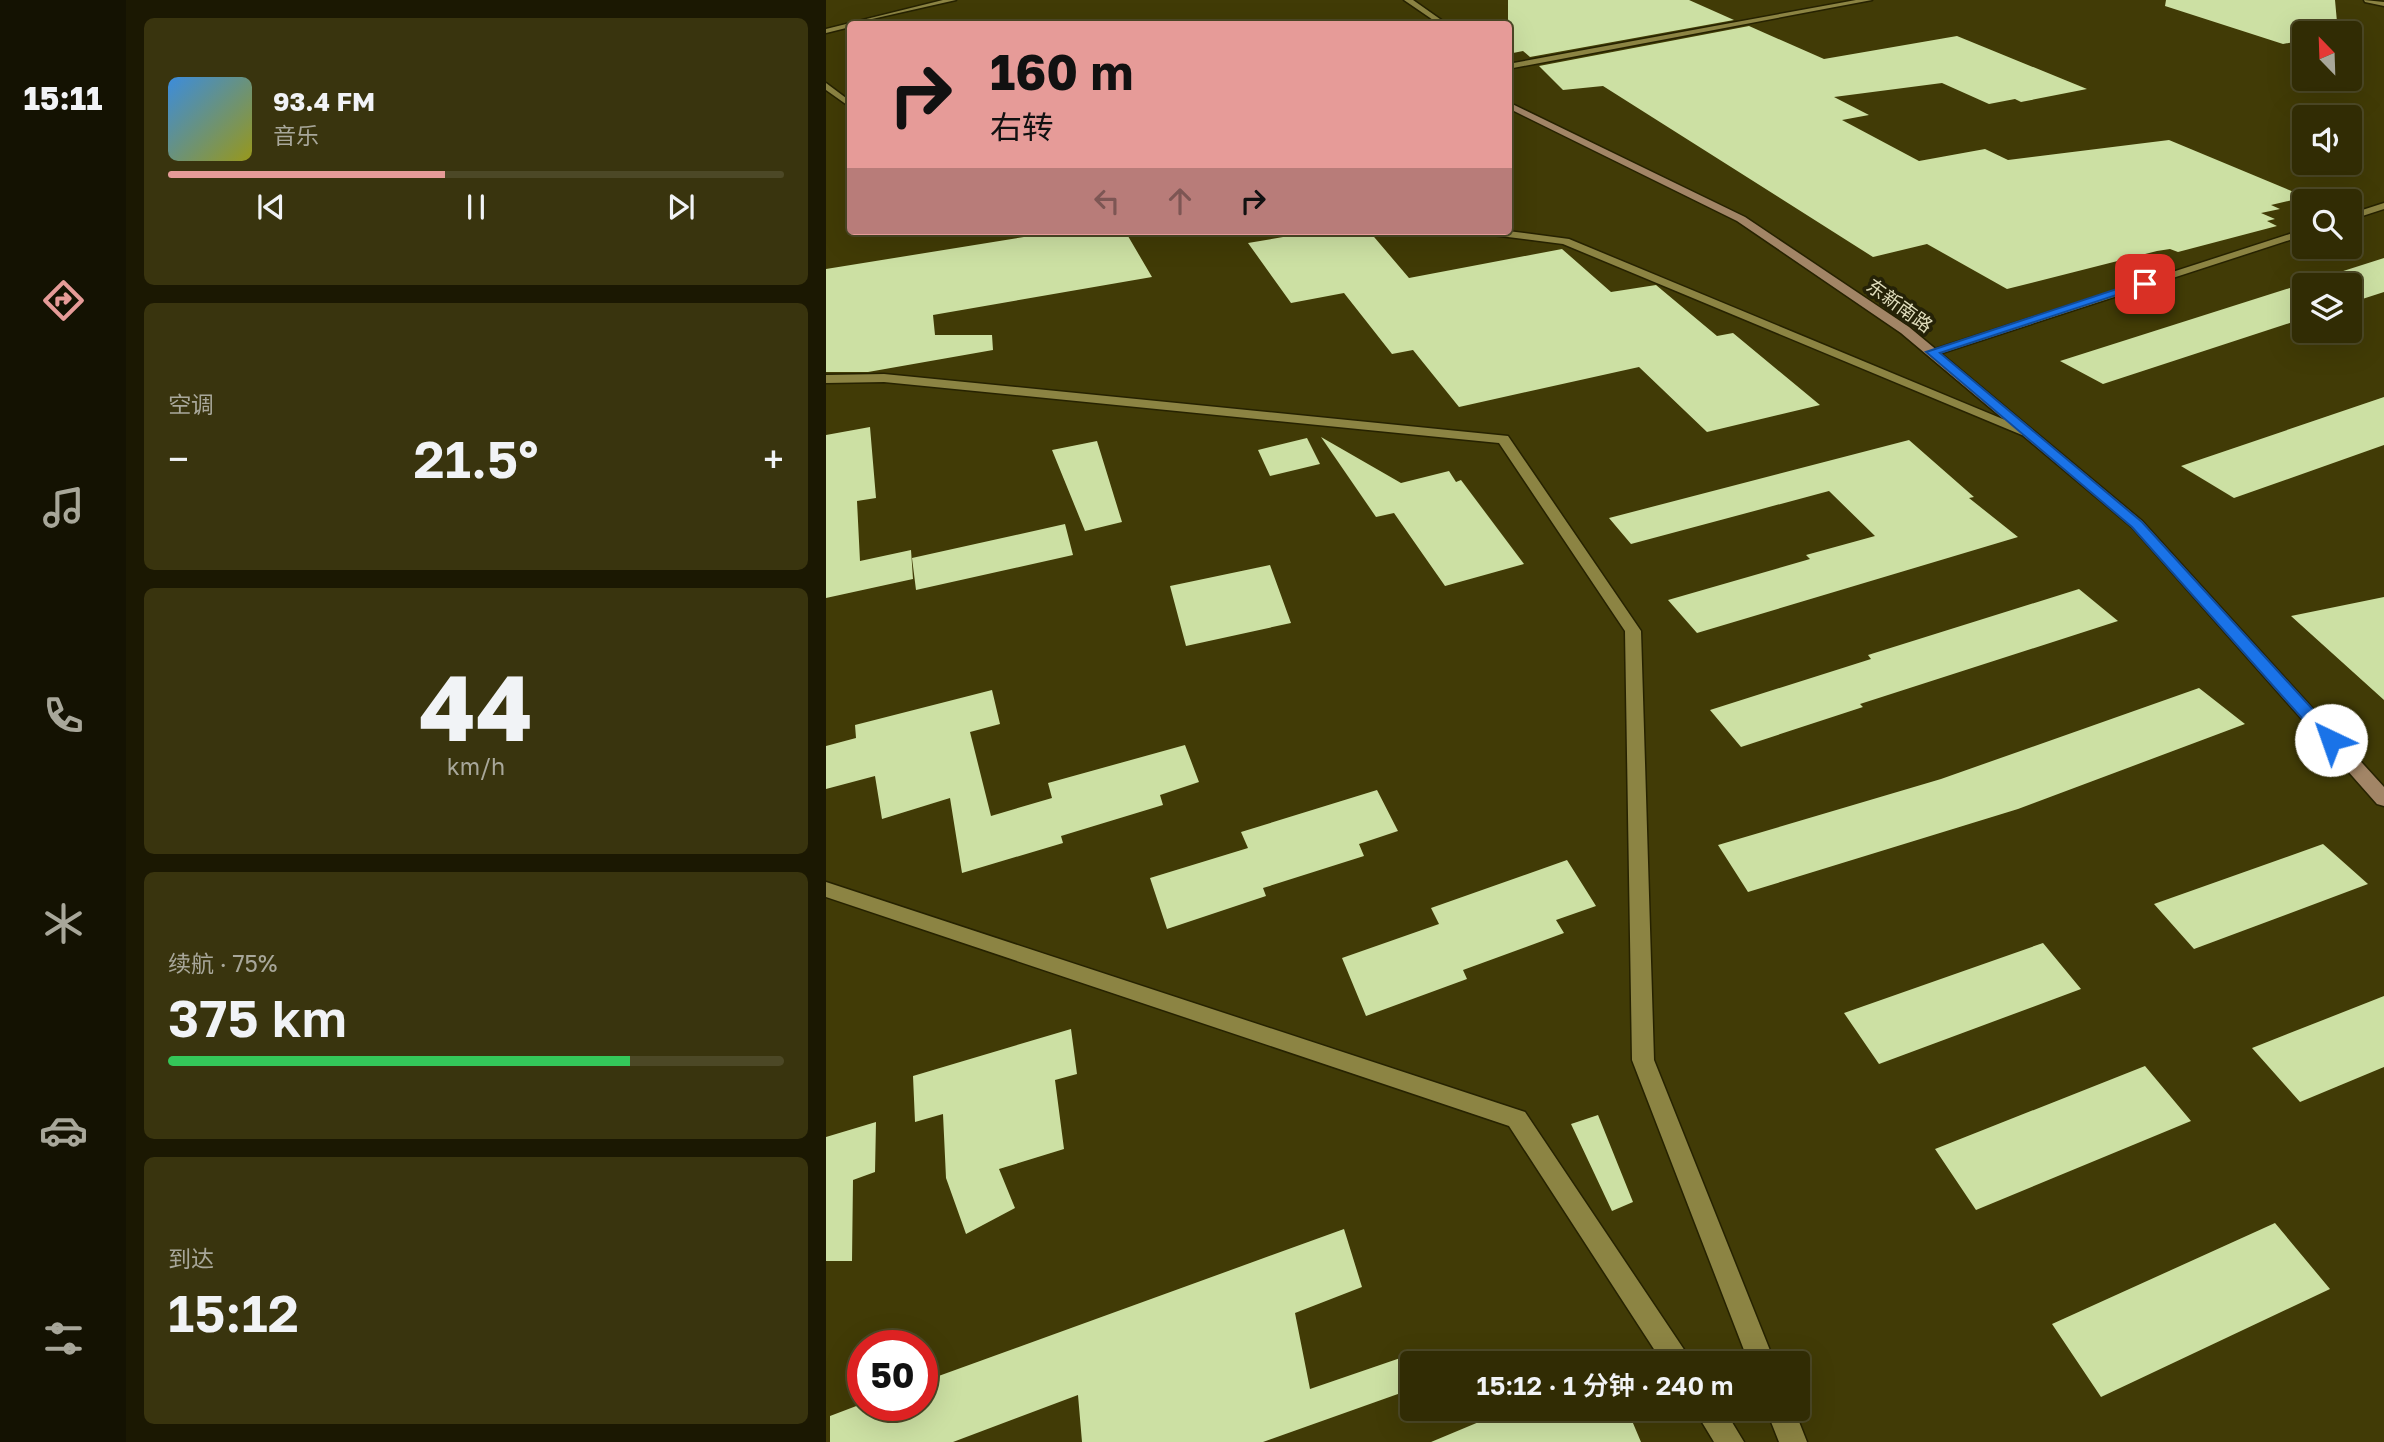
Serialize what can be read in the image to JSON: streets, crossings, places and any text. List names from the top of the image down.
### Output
{
  "streets": {
    "main road": ["东新南路"]
  },
  "north": "top left",
  "page": {
    "tabs": "15:11",
    "turn": ["160 m", "右转"],
    "song": ["93.4 FM", "音乐"],
    "tile": [
      "空调",
      ["44", "km/h"],
      ["续航 · 75%", "375 km"],
      ["到达", "15:12"]
    ],
    "heat": ["−", "21.5°", "+"],
    "limit": "50",
    "trip": "15:12 · 1 分钟 · 240 m"
  }
}
